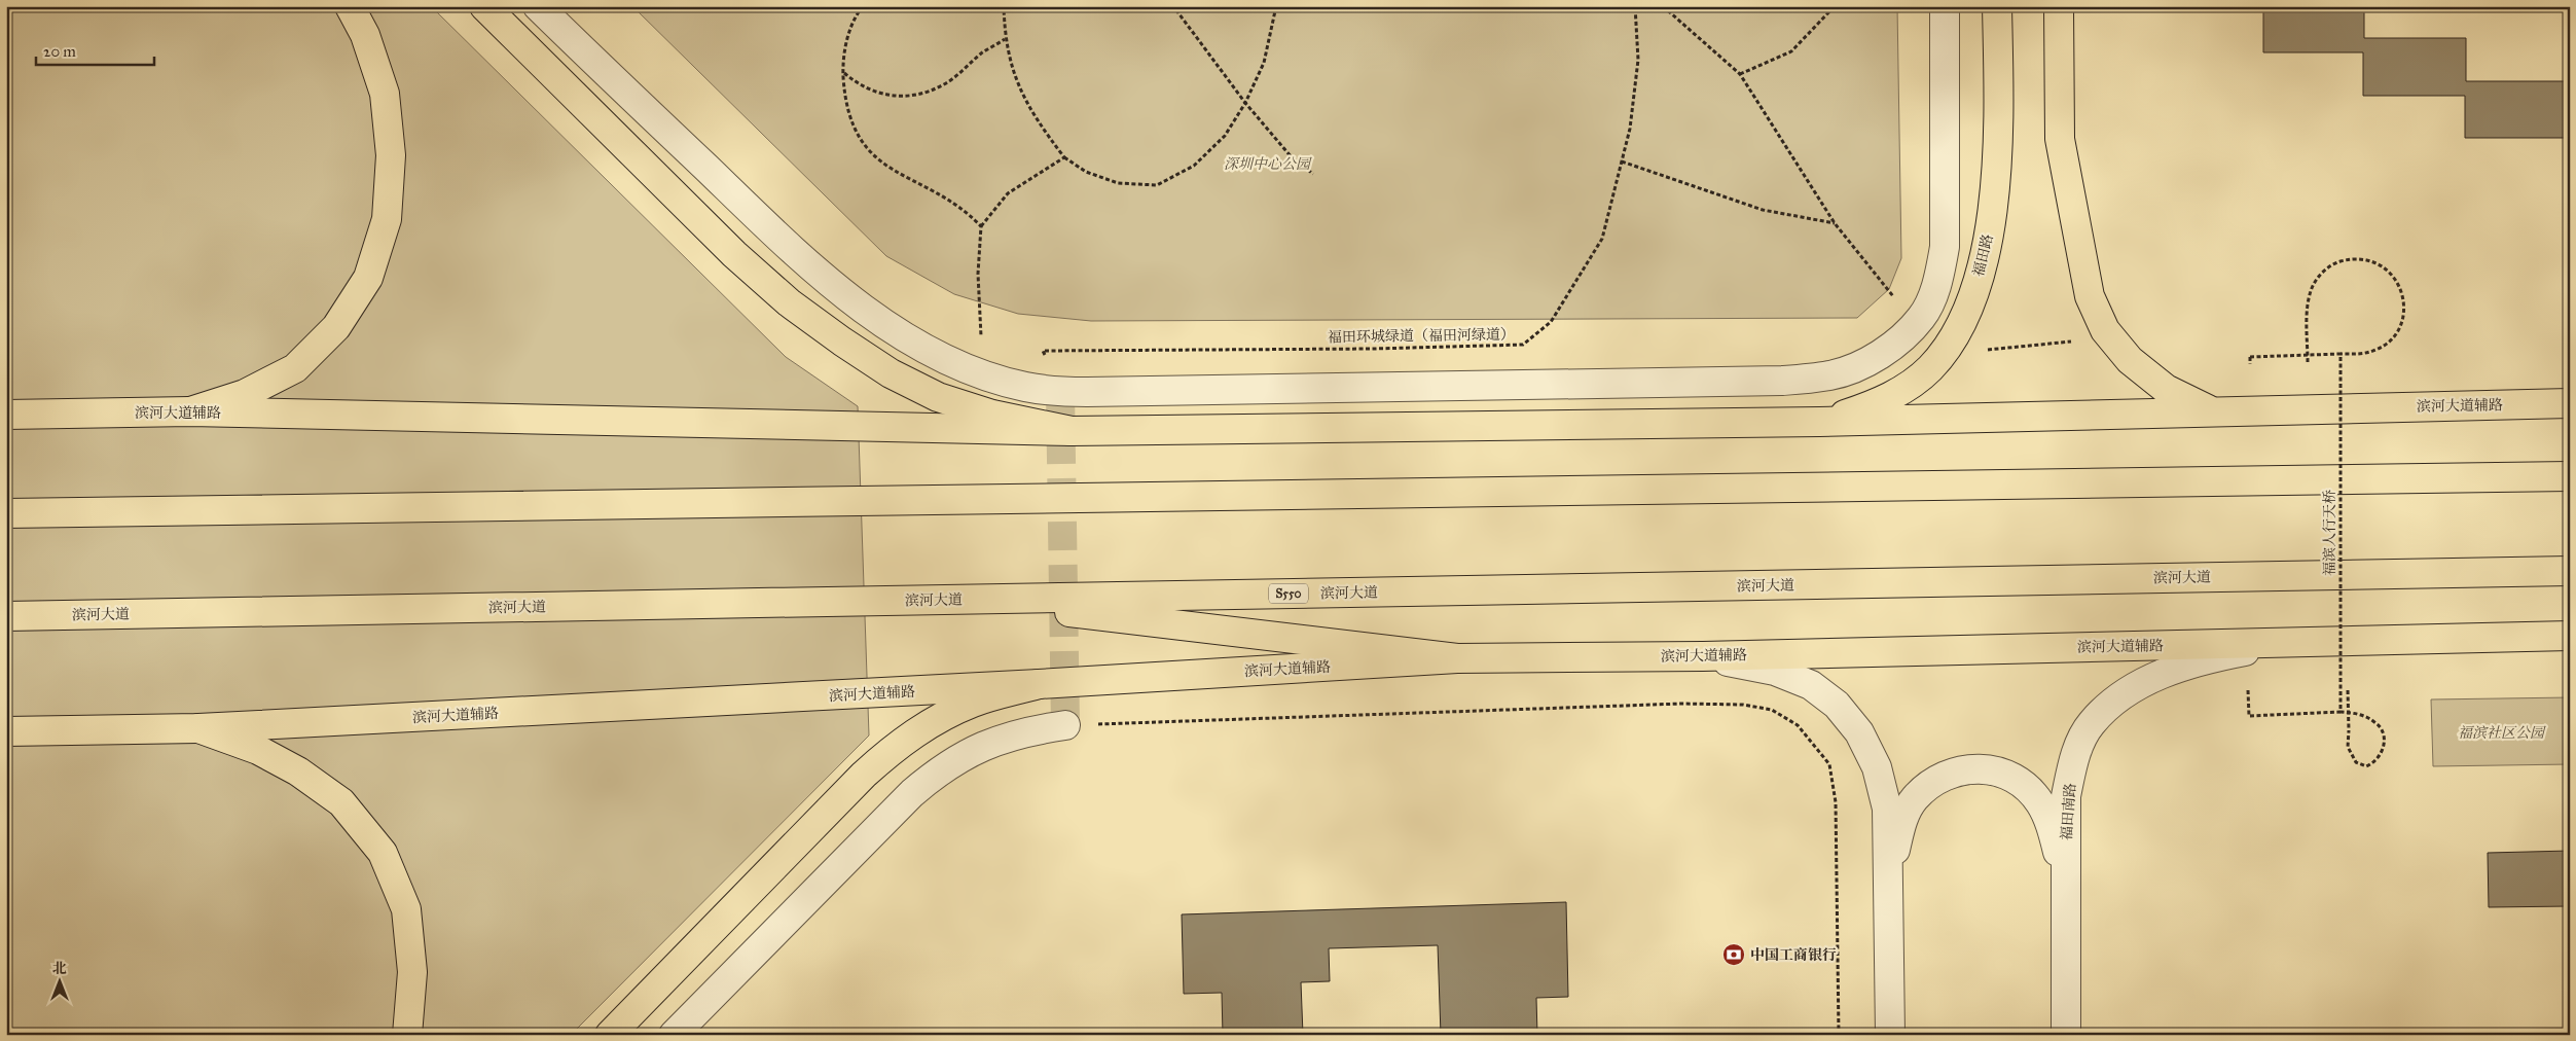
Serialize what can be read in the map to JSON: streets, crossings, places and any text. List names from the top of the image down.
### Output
{
  "streets": {
    "main road": [
      "福田路",
      "滨河大道辅路",
      "滨河大道",
      "S550"
    ],
    "street": ["福田南路"],
    "path": ["福田环城绿道（福田河绿道）", "福滨人行天桥"]
  },
  "crossings": [
    ["福田路", "滨河大道辅路"],
    ["滨河大道辅路", "福田南路"]
  ],
  "parks": ["深圳中心公园", "福滨社区公园"],
  "places": {
    "bank": ["中国工商银行"]
  },
  "scale_bar": "20 m",
  "north": "top"
}
